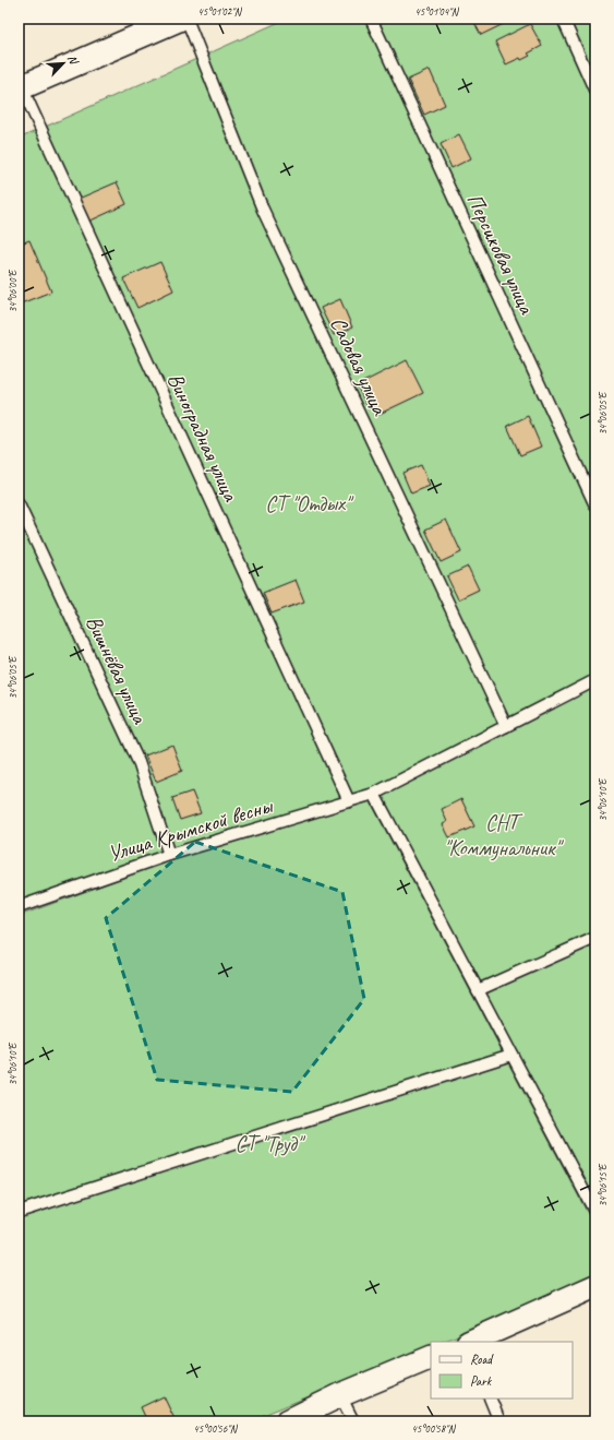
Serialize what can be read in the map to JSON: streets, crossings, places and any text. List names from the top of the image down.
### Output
{
  "streets": {
    "lane": [
      "Персиковая улица",
      "Садовая улица",
      "Виноградная улица",
      "Вишнёвая улица",
      "Улица Крымской весны"
    ]
  },
  "crossings": [
    ["Садовая улица", "Улица Крымской весны"],
    ["Виноградная улица", "Улица Крымской весны"],
    ["Вишнёвая улица", "Улица Крымской весны"]
  ],
  "parks": ["СТ \"Отдых\"", "СНТ \"Коммунальник\"", "СТ \"Труд\""],
  "legend": ["Road", "Park"],
  "north": "top right",
  "coordinates": [
    "45°01'02\"N",
    "45°01'04\"N",
    "34°06'00\"E",
    "34°06'05\"E",
    "34°06'10\"E",
    "34°06'15\"E",
    "45°00'56\"N",
    "45°00'58\"N"
  ]
}
